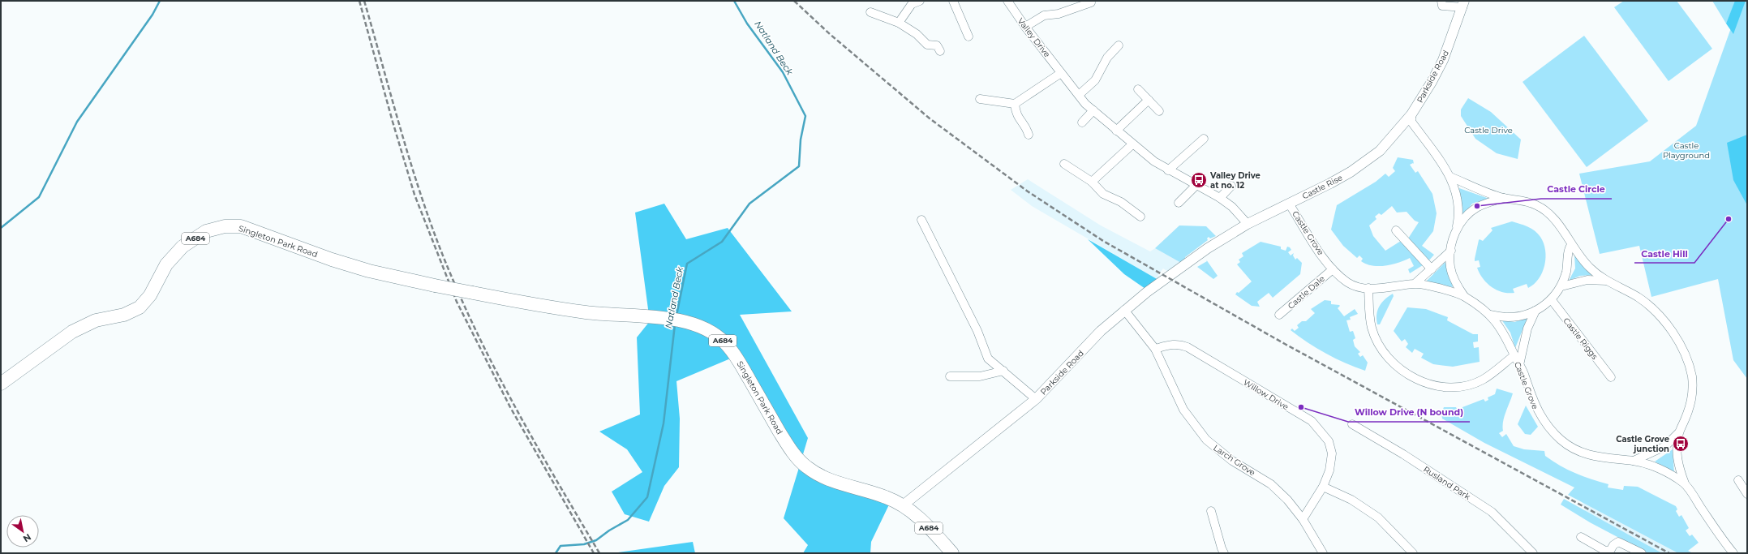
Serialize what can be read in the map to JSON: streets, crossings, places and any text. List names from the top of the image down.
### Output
{
  "streets": {
    "highway": ["A684", "Singleton Park Road"],
    "street": [
      "Valley Drive",
      "Parkside Road",
      "Castle Rise",
      "Castle Grove",
      "Castle Dale",
      "Castle Riggs",
      "Willow Drive",
      "Larch Grove",
      "Rusland Park"
    ]
  },
  "crossings": [
    ["Valley Drive", "Castle Rise"],
    ["Parkside Road", "Castle Rise"],
    ["Parkside Road", "A684"],
    ["Parkside Road", "Singleton Park Road"],
    ["Parkside Road", "Larch Grove"],
    ["Castle Rise", "Castle Grove"],
    ["Castle Grove", "Castle Dale"],
    ["A684", "Singleton Park Road"],
    ["Willow Drive", "Larch Grove"]
  ],
  "water": ["Natland Beck"],
  "parks": ["Castle Drive", "Castle Playground"],
  "places": {
    "bus stop": ["Valley Drive at no. 12", "Castle Grove junction"],
    "other": ["Castle Circle", "Castle Hill", "Willow Drive (N bound)"]
  },
  "north": "bottom right"
}
